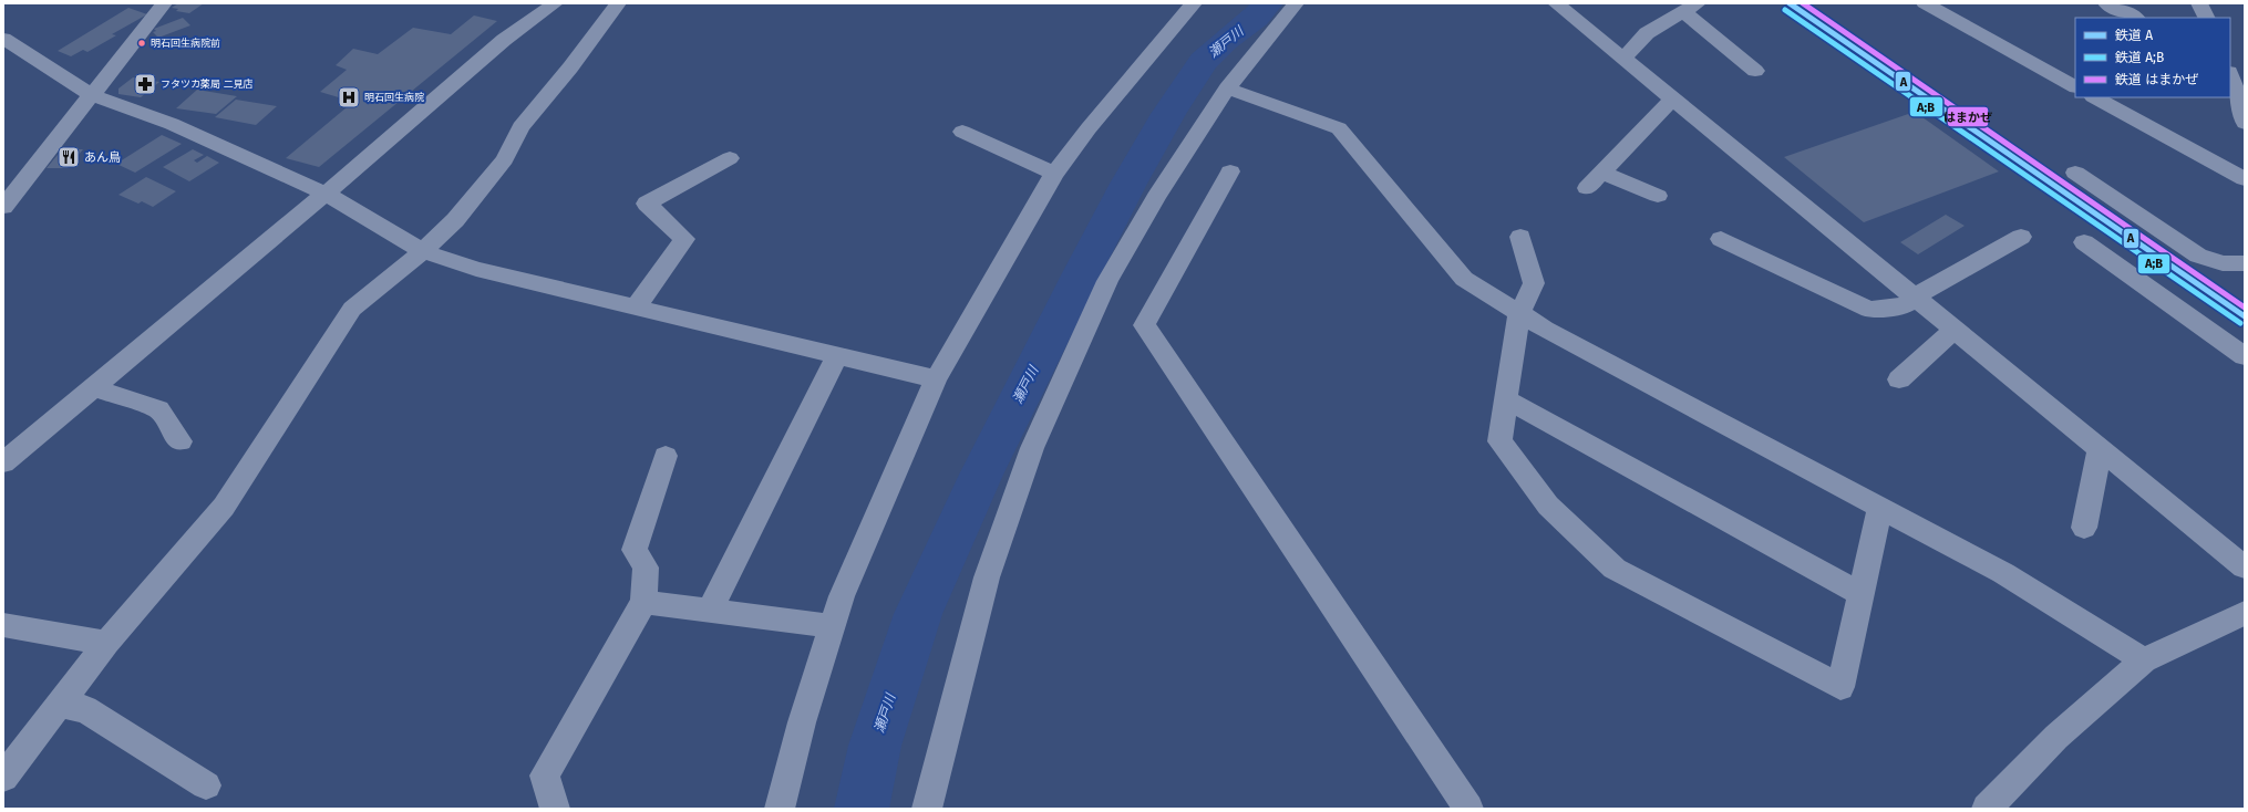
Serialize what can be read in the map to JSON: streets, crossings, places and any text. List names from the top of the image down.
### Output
{
  "water": ["瀬戸川"],
  "places": {
    "other": ["明石回生病院前"],
    "pharmacy": ["フタツカ薬局 二見店"],
    "hospital": ["明石回生病院"],
    "restaurant": ["あん鳥"]
  },
  "lines": ["rail line A", "rail line はまかぜ", "rail line A;B"],
  "legend": ["鉄道 A", "鉄道 A;B", "鉄道 はまかぜ"]
}
